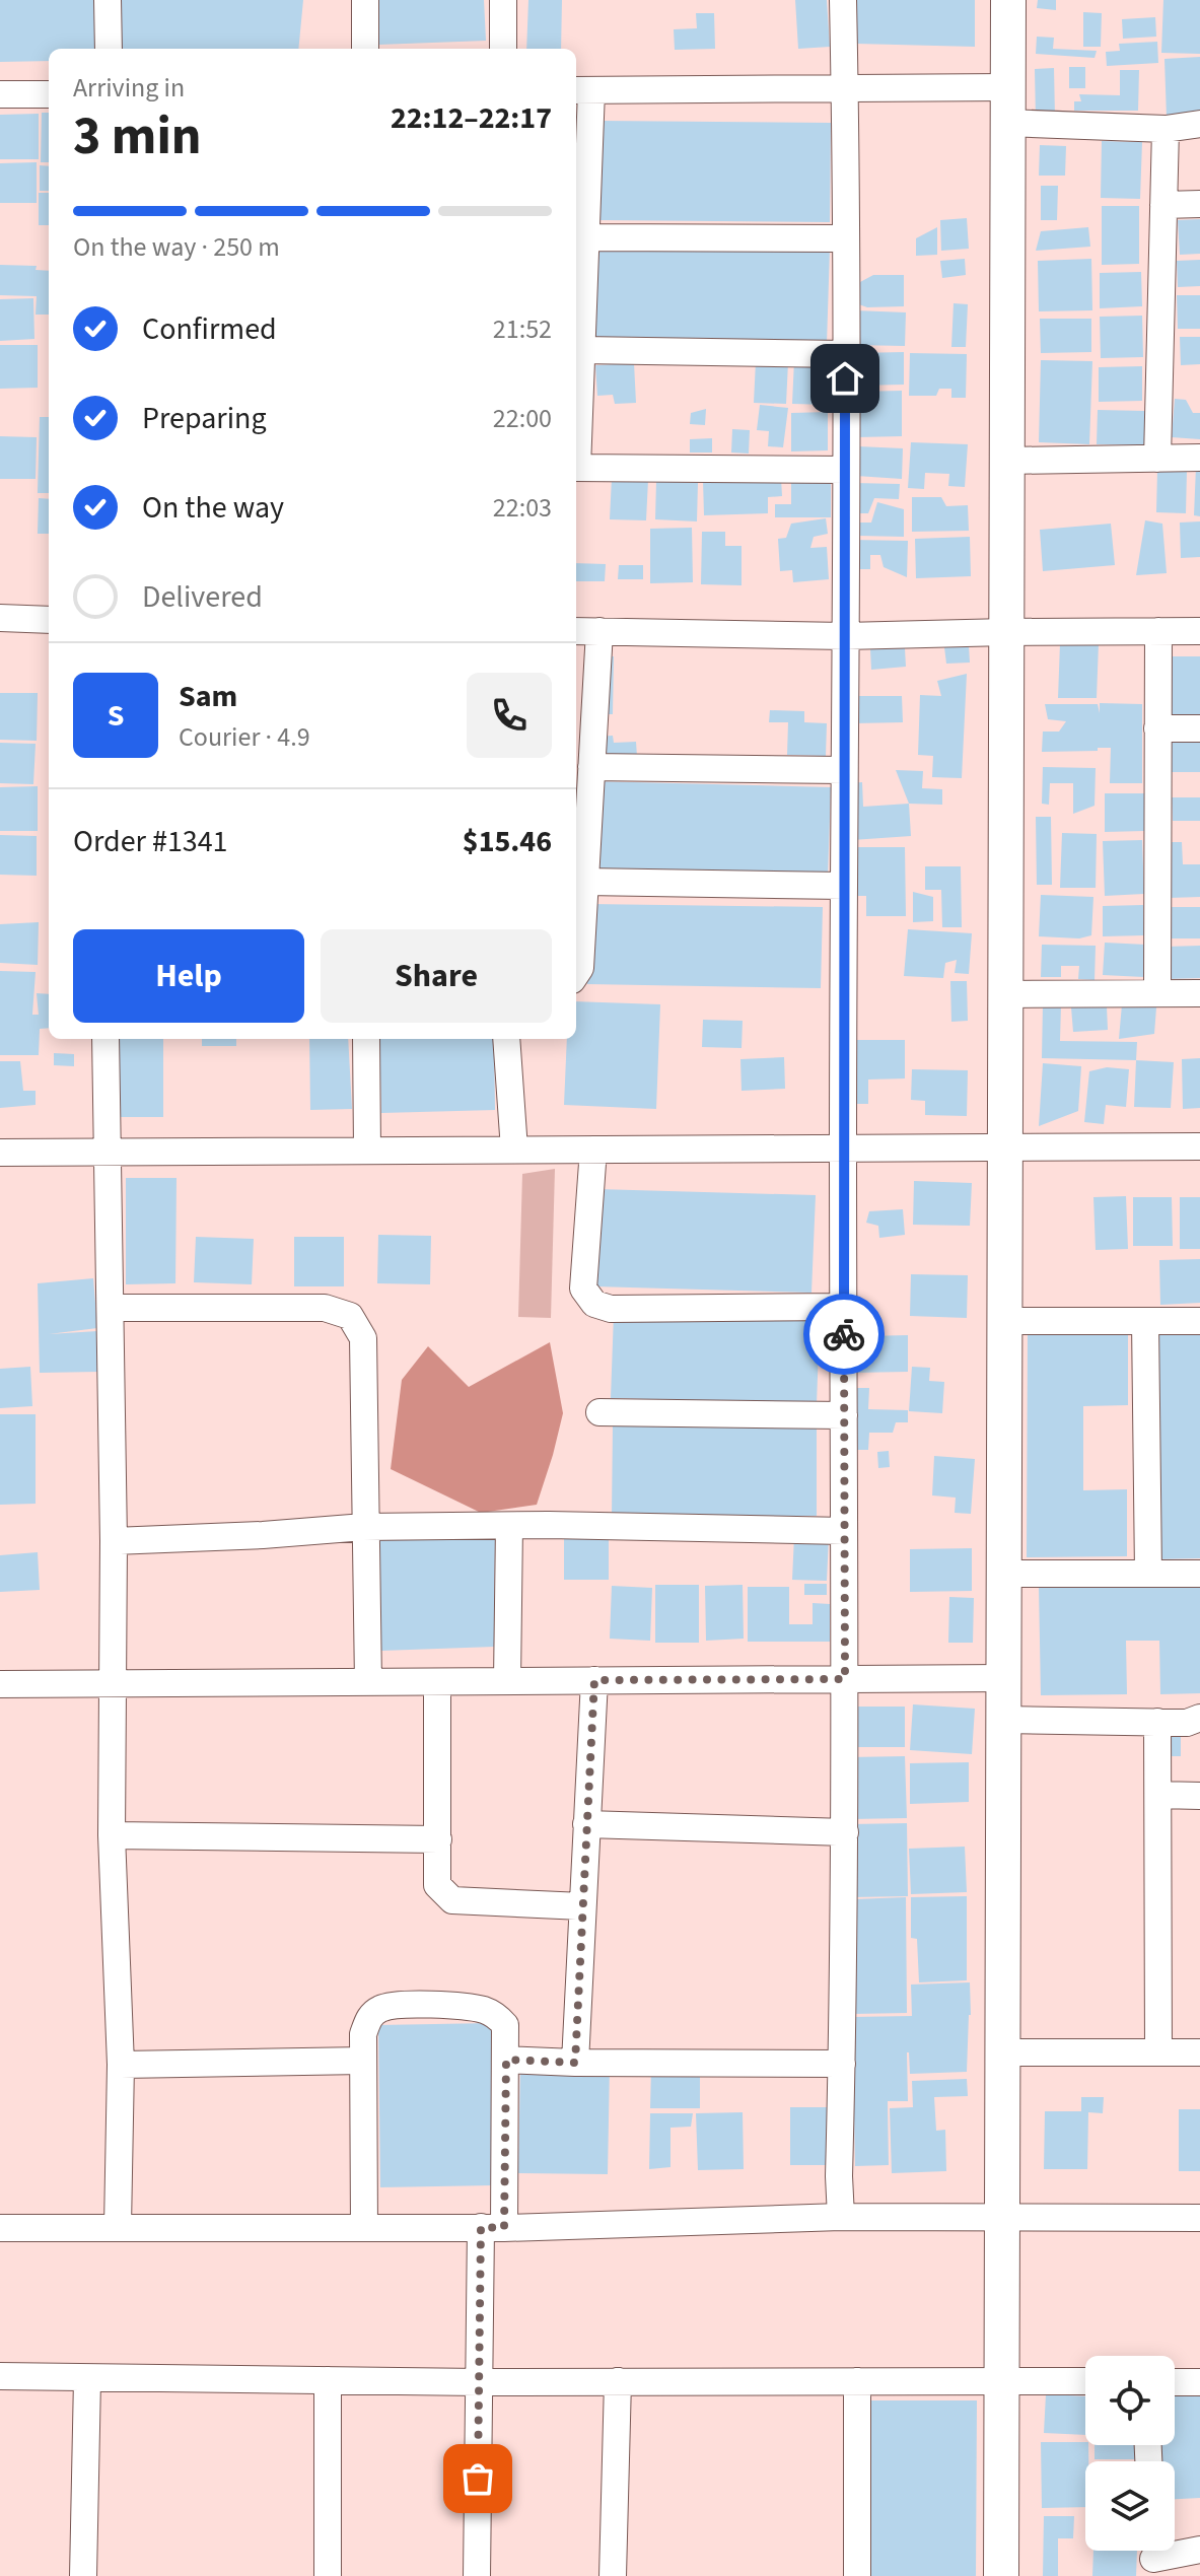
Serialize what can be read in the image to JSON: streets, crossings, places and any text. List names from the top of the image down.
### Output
{
  "page": {
    "heading": ["3 min", "Arriving in", "22:12–22:17"],
    "panel": [
      "Sam",
      "Courier · 4.9",
      "Order #1341",
      "$15.46"
    ],
    "bar": "On the way · 250 m",
    "list": [
      ["Confirmed", "21:52"],
      ["Preparing", "22:00"],
      ["On the way", "22:03"],
      "Delivered"
    ],
    "round": "S",
    "buttons": ["Help", "Share"]
  }
}
